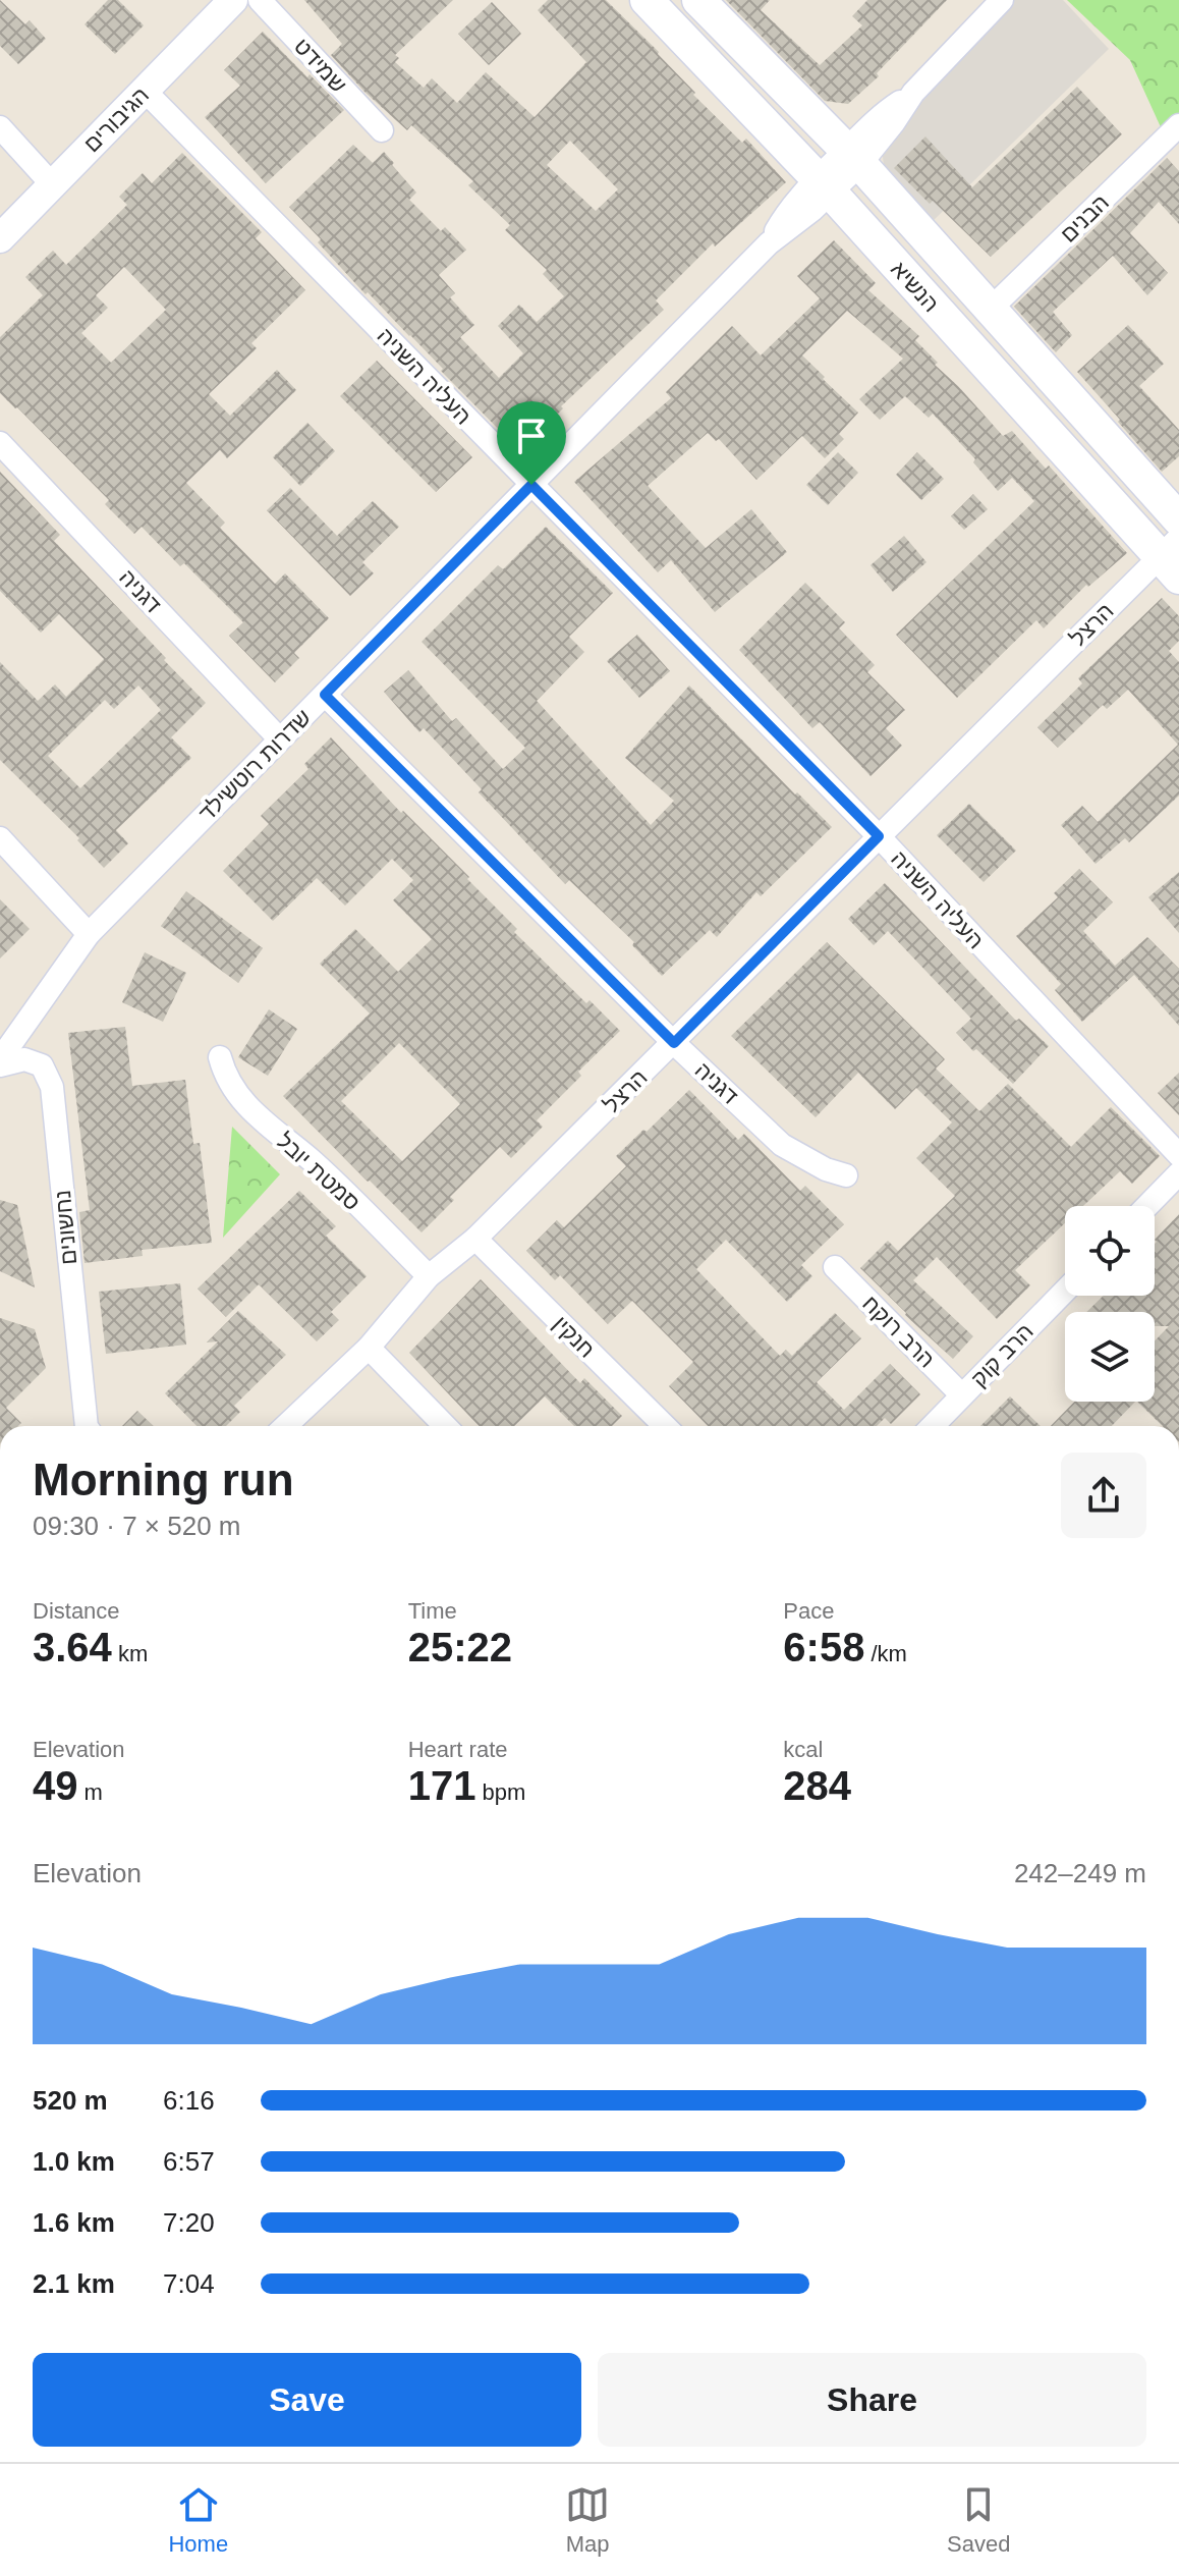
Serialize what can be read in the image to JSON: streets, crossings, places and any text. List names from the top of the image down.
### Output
{
  "streets": {
    "main road": ["הנשיא"],
    "street": [
      "שמידט",
      "הגיבורים",
      "הבנים",
      "העליה השניה",
      "דגניה",
      "הרצל",
      "שדרות רוטשילד",
      "סמטת יובל",
      "נחשונים",
      "הרב רוקח",
      "חנקין",
      "הרב קוק"
    ]
  },
  "crossings": [
    ["הגיבורים", "העליה השניה"],
    ["הבנים", "הנשיא"],
    ["הנשיא", "הרצל"],
    ["הנשיא", "שדרות רוטשילד"],
    ["העליה השניה", "הרצל"],
    ["העליה השניה", "שדרות רוטשילד"],
    ["דגניה", "הרצל"],
    ["דגניה", "שדרות רוטשילד"],
    ["הרצל", "סמטת יובל"],
    ["הרצל", "חנקין"],
    ["שדרות רוטשילד", "נחשונים"],
    ["הרב רוקח", "הרב קוק"]
  ],
  "page": {
    "heading": ["Morning run", "09:30 · 7 × 520 m"],
    "stats": [
      ["Distance", "3.64 km"],
      ["Time", "25:22"],
      ["Pace", "6:58 /km"],
      ["Elevation", "49 m"],
      ["Heart rate", "171 bpm"],
      ["kcal", "284"]
    ],
    "chart": ["Elevation", "242–249 m"],
    "list": [
      {
        "name": "520 m",
        "note": "6:16"
      },
      {
        "name": "1.0 km",
        "note": "6:57"
      },
      {
        "name": "1.6 km",
        "note": "7:20"
      },
      {
        "name": "2.1 km",
        "note": "7:04"
      }
    ],
    "buttons": ["Save", "Share"],
    "tabs": ["Home", "Map", "Saved"]
  }
}
